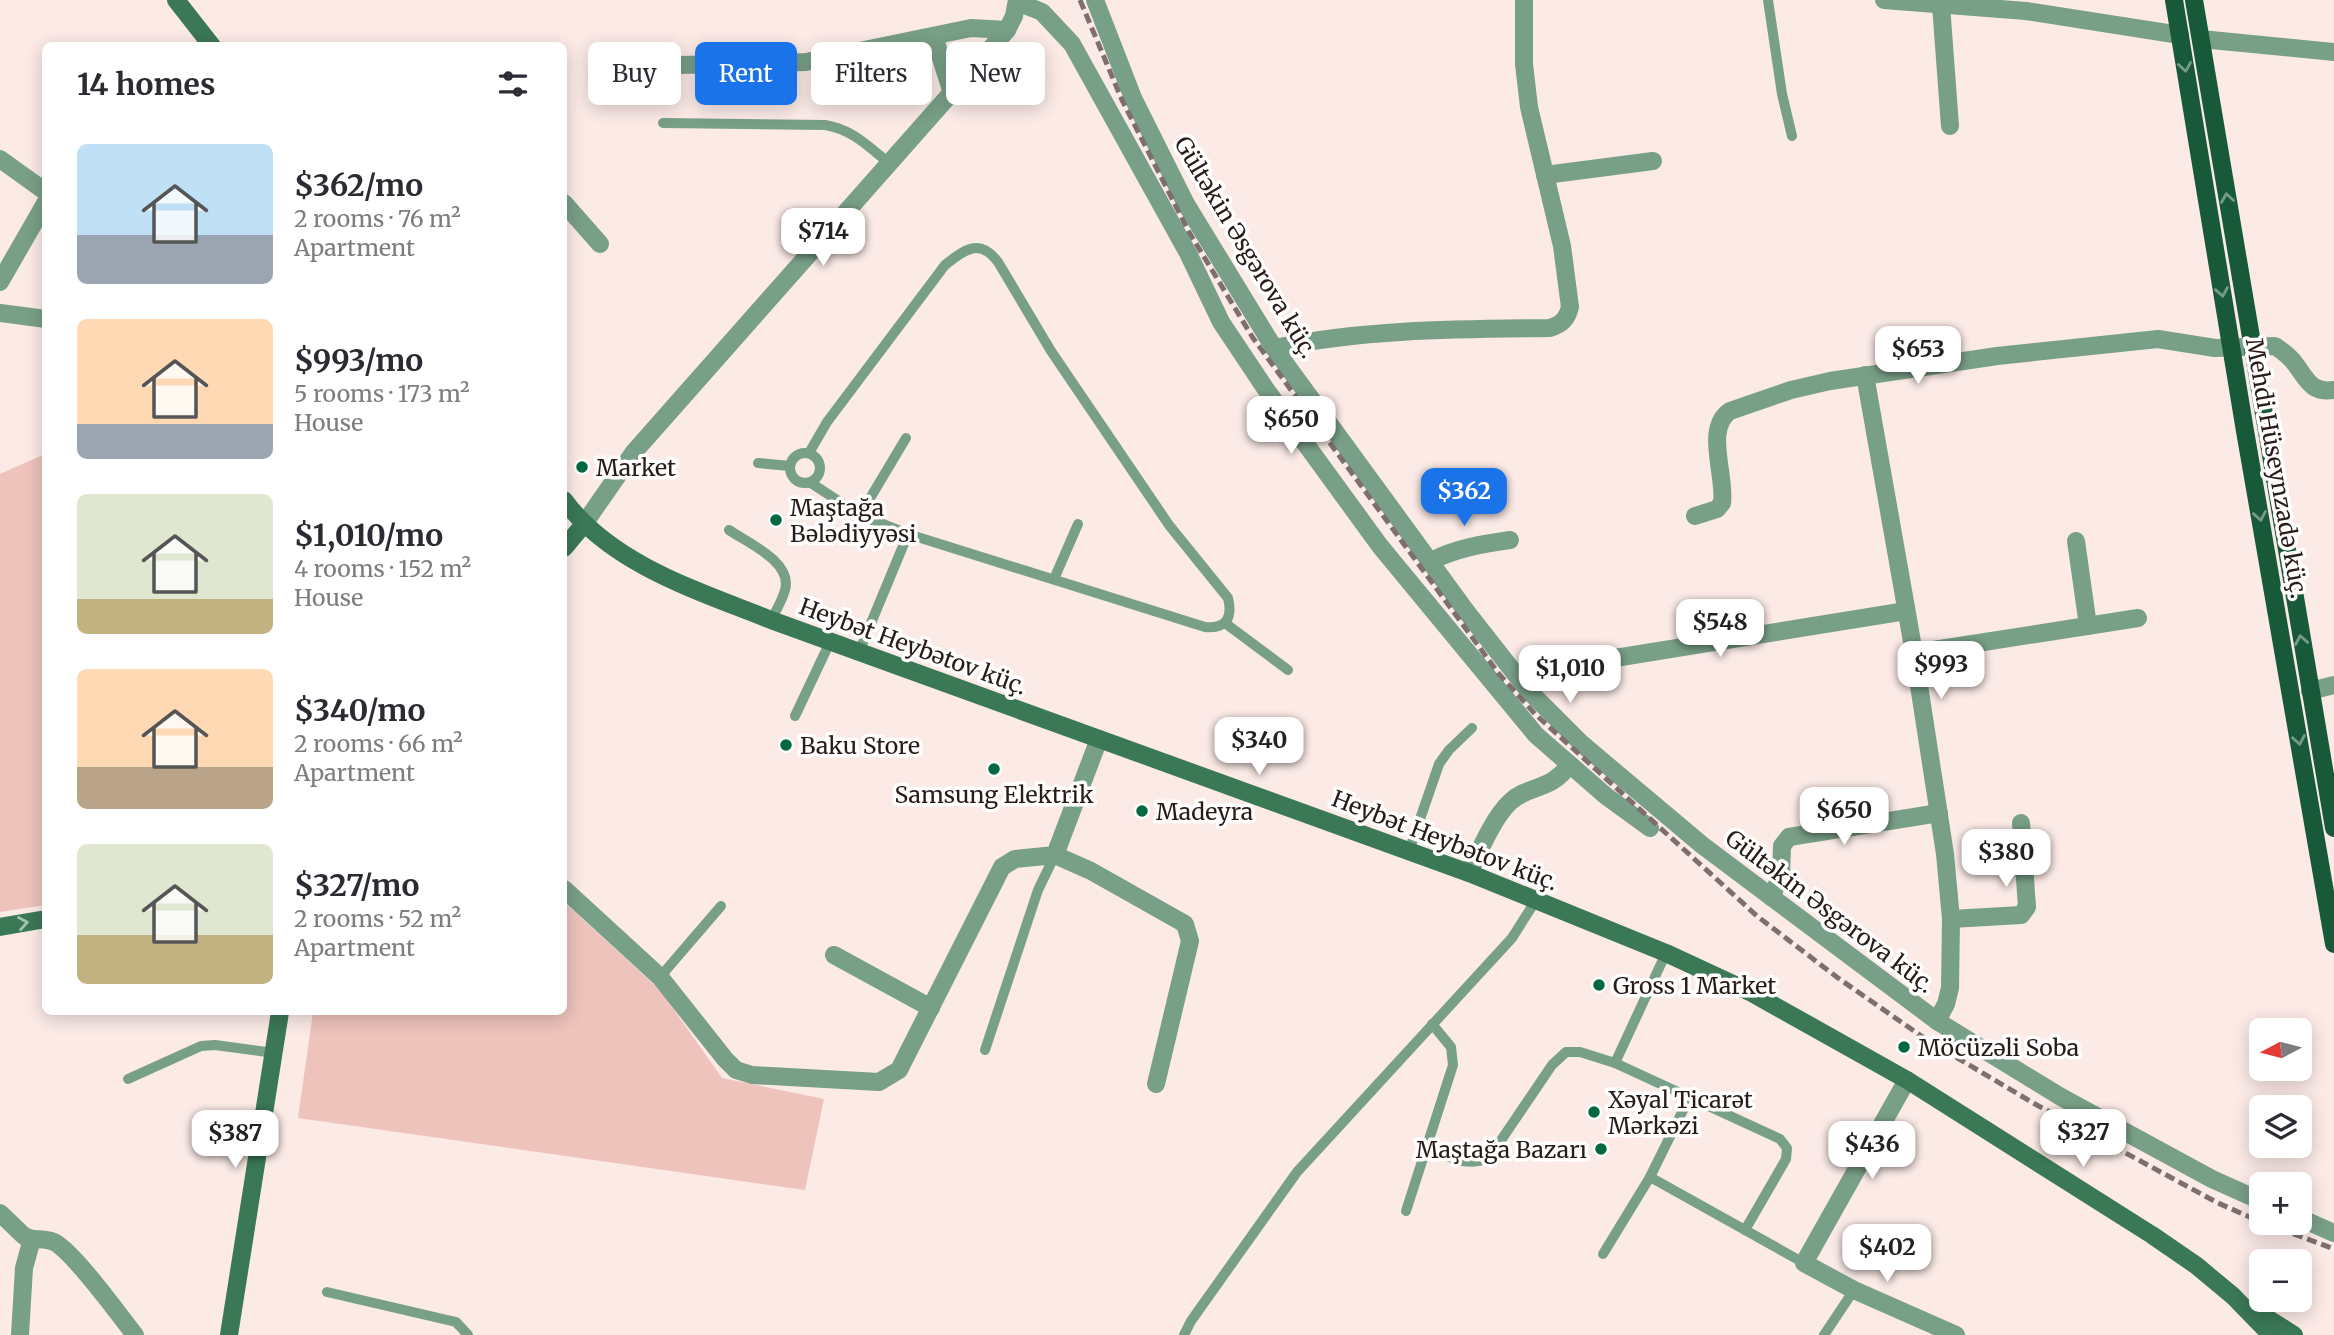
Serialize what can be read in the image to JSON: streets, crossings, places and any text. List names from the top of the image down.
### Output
{
  "streets": {
    "main road": ["Mehdi Hüseynzadə küç.", "Heybət Heybətov küç."],
    "street": ["Gültəkin Əsgərova küç."]
  },
  "places": [
    "Market",
    "Maştağa Bələdiyyəsi",
    "Baku Store",
    "Samsung Elektrik",
    "Madeyra",
    "Gross 1 Market",
    "Möcüzəli Soba",
    "Xəyal Ticarət Mərkəzi",
    "Maştağa Bazarı"
  ],
  "north": "left",
  "page": {
    "chip": [
      "Buy",
      "Rent",
      "Filters",
      "New"
    ],
    "heading": "14 homes",
    "list": [
      {
        "name": "$362/mo",
        "note": "2 rooms · 76 m² · Apartment"
      },
      {
        "name": "$993/mo",
        "note": "5 rooms · 173 m² · House"
      },
      {
        "name": "$1,010/mo",
        "note": "4 rooms · 152 m² · House"
      },
      {
        "name": "$340/mo",
        "note": "2 rooms · 66 m² · Apartment"
      },
      {
        "name": "$327/mo",
        "note": "2 rooms · 52 m² · Apartment"
      }
    ],
    "price": [
      "$714",
      "$653",
      "$650",
      "$362",
      "$548",
      "$993",
      "$1,010",
      "$340",
      "$650",
      "$380",
      "$327",
      "$387",
      "$436",
      "$402"
    ],
    "map_buttons": ["+", "−"]
  }
}
